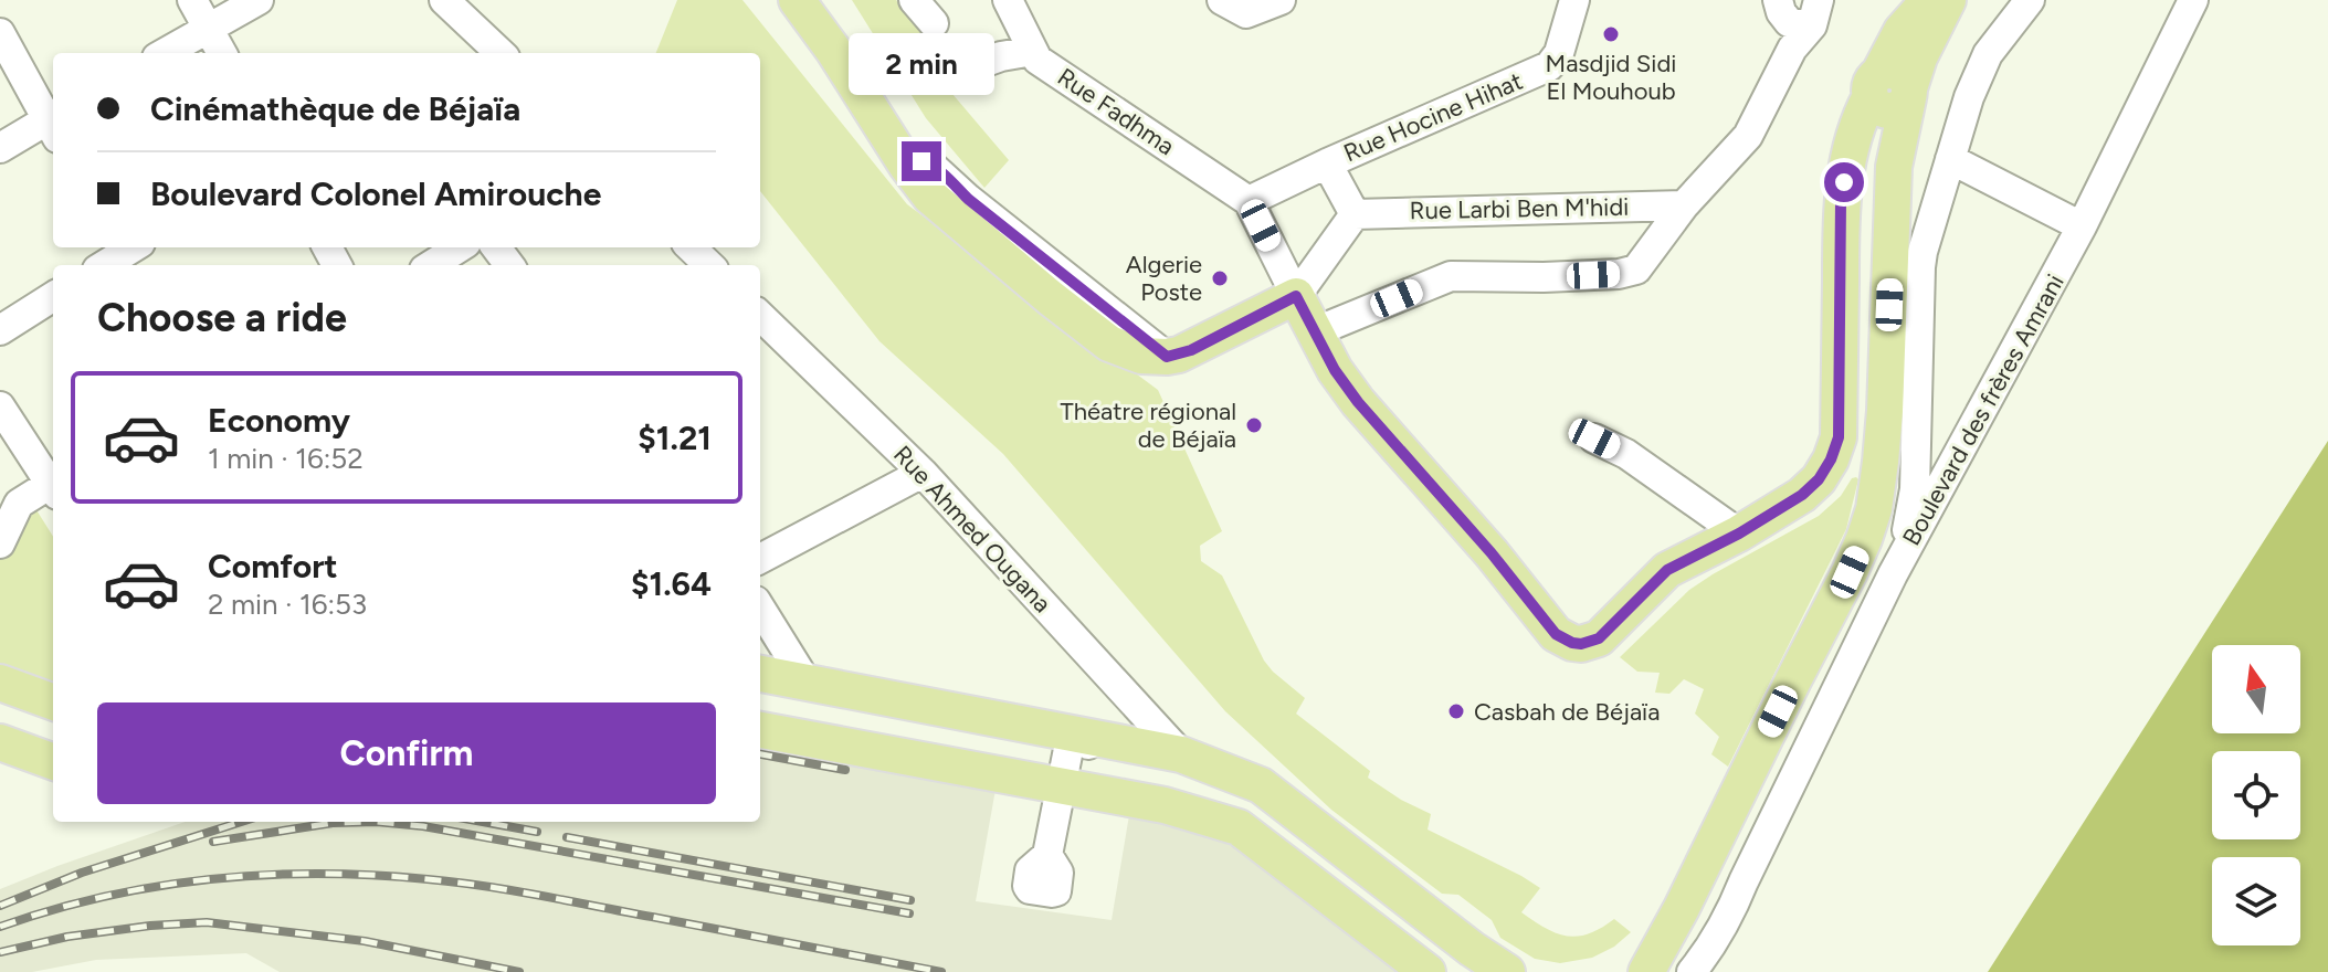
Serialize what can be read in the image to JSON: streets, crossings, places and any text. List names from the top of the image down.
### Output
{
  "streets": {
    "street": [
      "Rue Fadhma",
      "Rue Hocine Hihat",
      "Rue Larbi Ben M'hidi",
      "Boulevard des frères Amrani",
      "Rue Ahmed Ougana"
    ]
  },
  "crossings": [
    ["Rue Fadhma", "Rue Hocine Hihat"]
  ],
  "places": [
    "Masdjid Sidi El Mouhoub",
    "Algerie Poste",
    "Théatre régional de Béjaïa",
    "Casbah de Béjaïa"
  ],
  "north": "top",
  "page": {
    "bubble": "2 min",
    "banner": ["Cinémathèque de Béjaïa", "Boulevard Colonel Amirouche"],
    "heading": "Choose a ride",
    "list": [
      {
        "name": "Economy",
        "note": "1 min · 16:52",
        "value": "$1.21"
      },
      {
        "name": "Comfort",
        "note": "2 min · 16:53",
        "value": "$1.64"
      }
    ],
    "buttons": "Confirm"
  }
}
